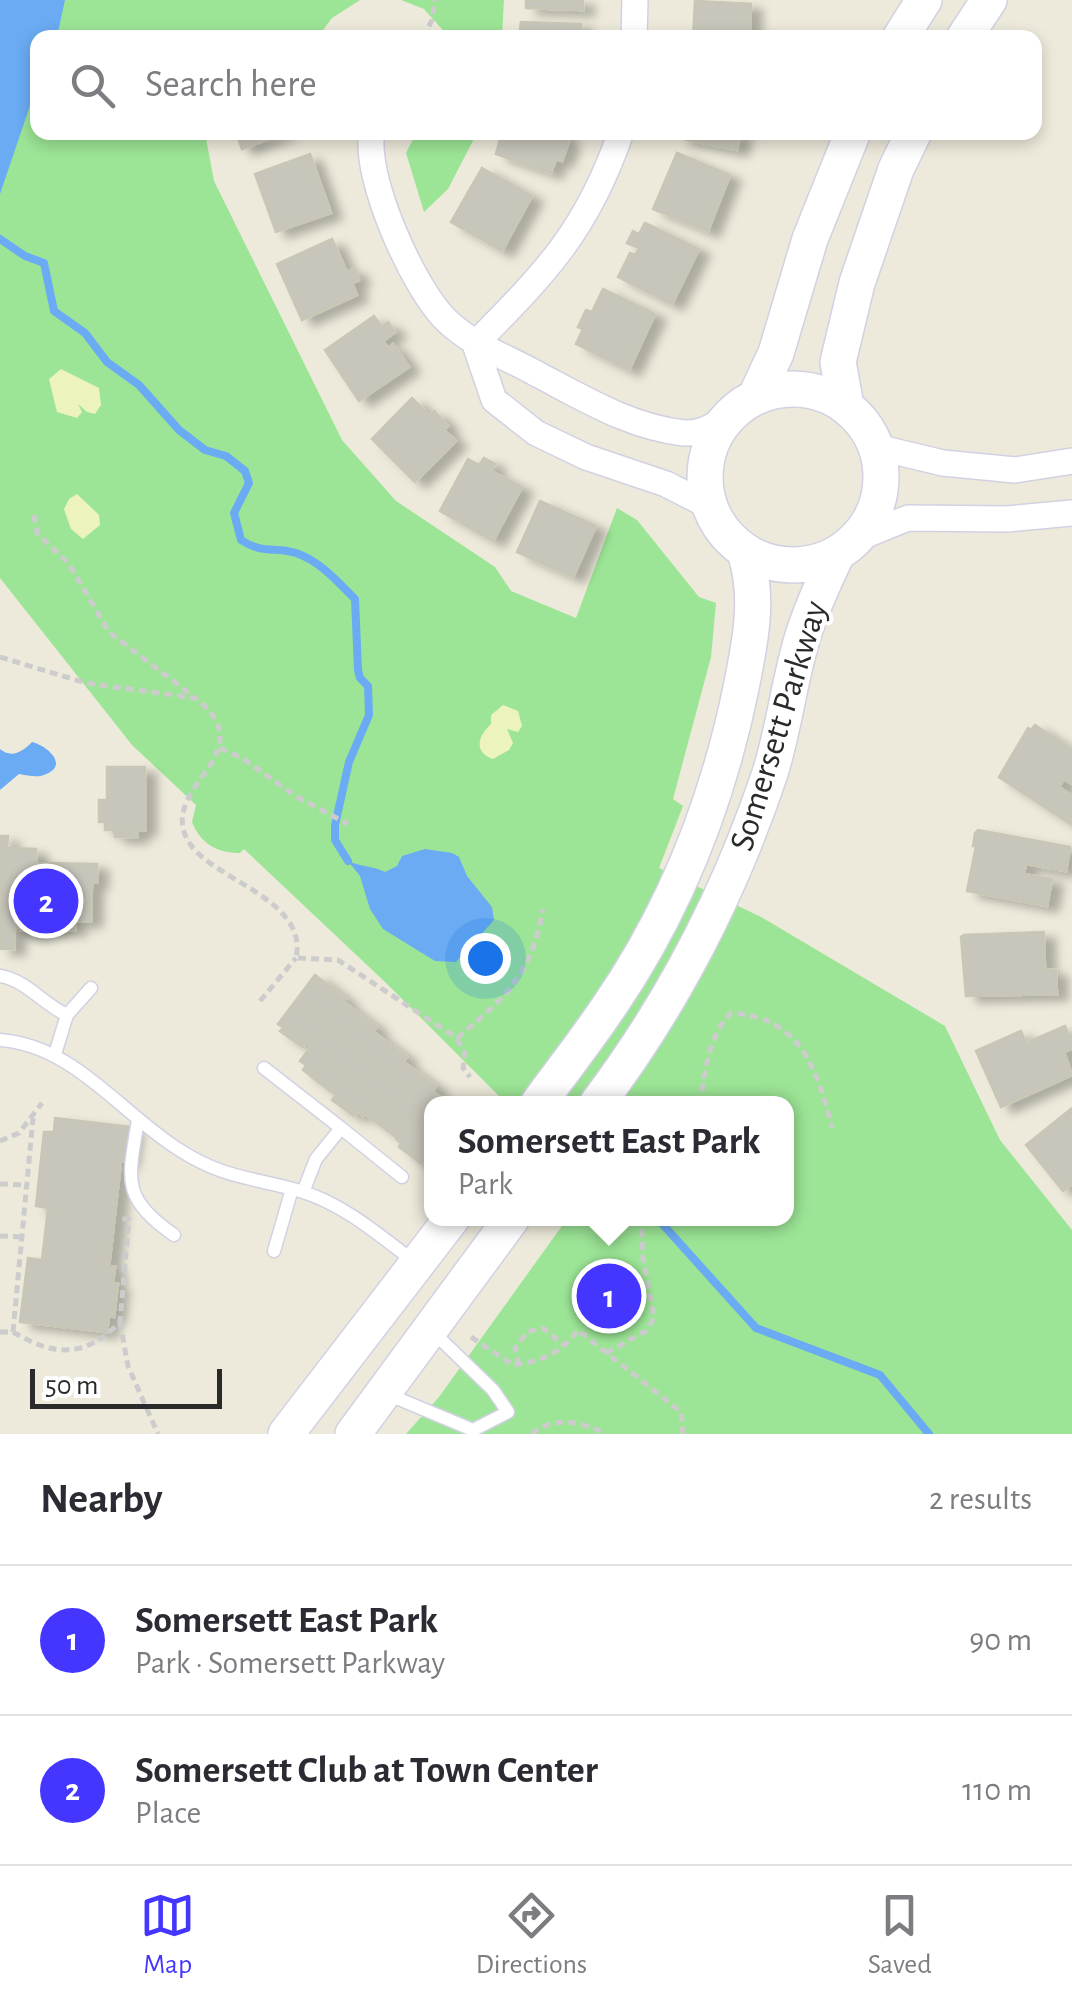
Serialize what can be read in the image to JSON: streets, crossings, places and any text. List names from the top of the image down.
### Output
{
  "streets": {
    "main road": ["Somersett Parkway"]
  },
  "scale_bar": "50 m",
  "page": {
    "search": "Search here",
    "pins": ["2", "1"],
    "popup": ["Somersett East Park", "Park"],
    "scale": "50 m",
    "heading": ["Nearby", "2 results"],
    "list": [
      {
        "mark": "1",
        "name": "Somersett East Park",
        "note": "Park · Somersett Parkway",
        "value": "90 m"
      },
      {
        "mark": "2",
        "name": "Somersett Club at Town Center",
        "note": "Place",
        "value": "110 m"
      }
    ],
    "nav": ["Map", "Directions", "Saved"]
  }
}
